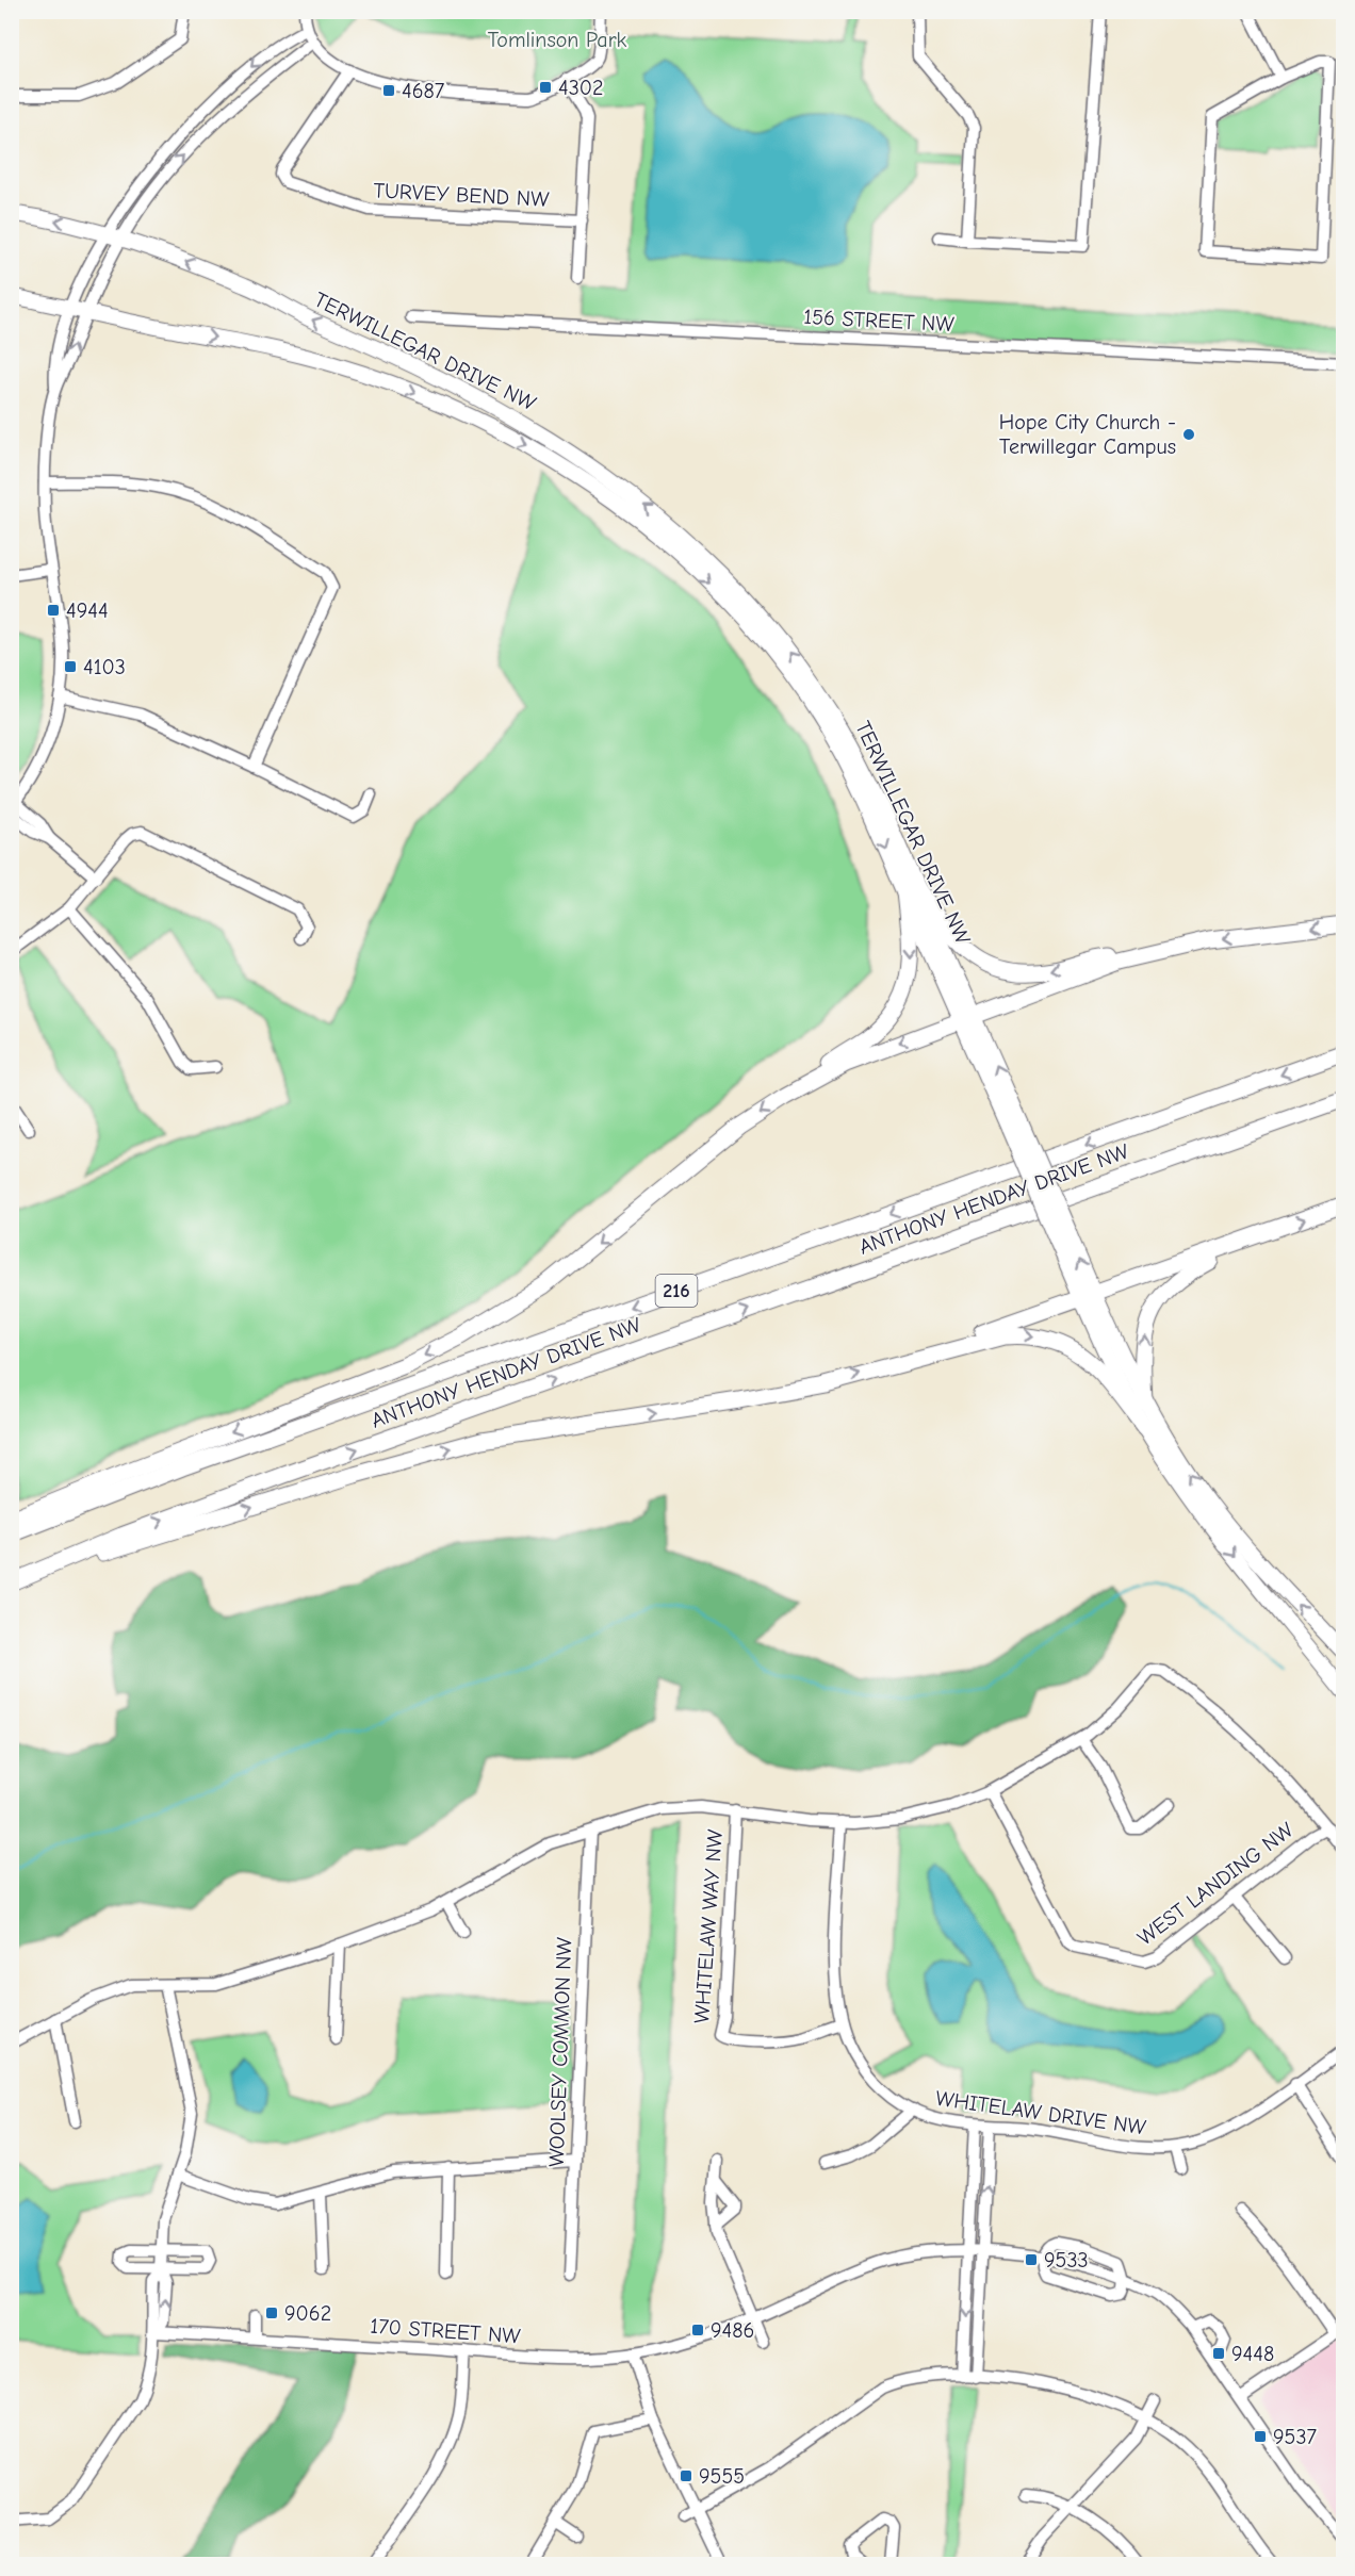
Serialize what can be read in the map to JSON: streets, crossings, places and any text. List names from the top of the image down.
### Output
{
  "streets": {
    "highway": ["ANTHONY HENDAY DRIVE NW", "216"],
    "main road": ["TERWILLEGAR DRIVE NW"],
    "street": [
      "TURVEY BEND NW",
      "156 STREET NW",
      "WEST LANDING NW",
      "WHITELAW WAY NW",
      "WOOLSEY COMMON NW",
      "WHITELAW DRIVE NW",
      "170 STREET NW"
    ]
  },
  "crossings": [
    ["WHITELAW WAY NW", "WHITELAW DRIVE NW"]
  ],
  "parks": ["Tomlinson Park"],
  "places": {
    "transit": [
      "4302",
      "4687",
      "4944",
      "4103",
      "9533",
      "9062",
      "9486",
      "9448",
      "9537",
      "9555"
    ],
    "other": ["Hope City Church - Terwillegar Campus"]
  }
}
